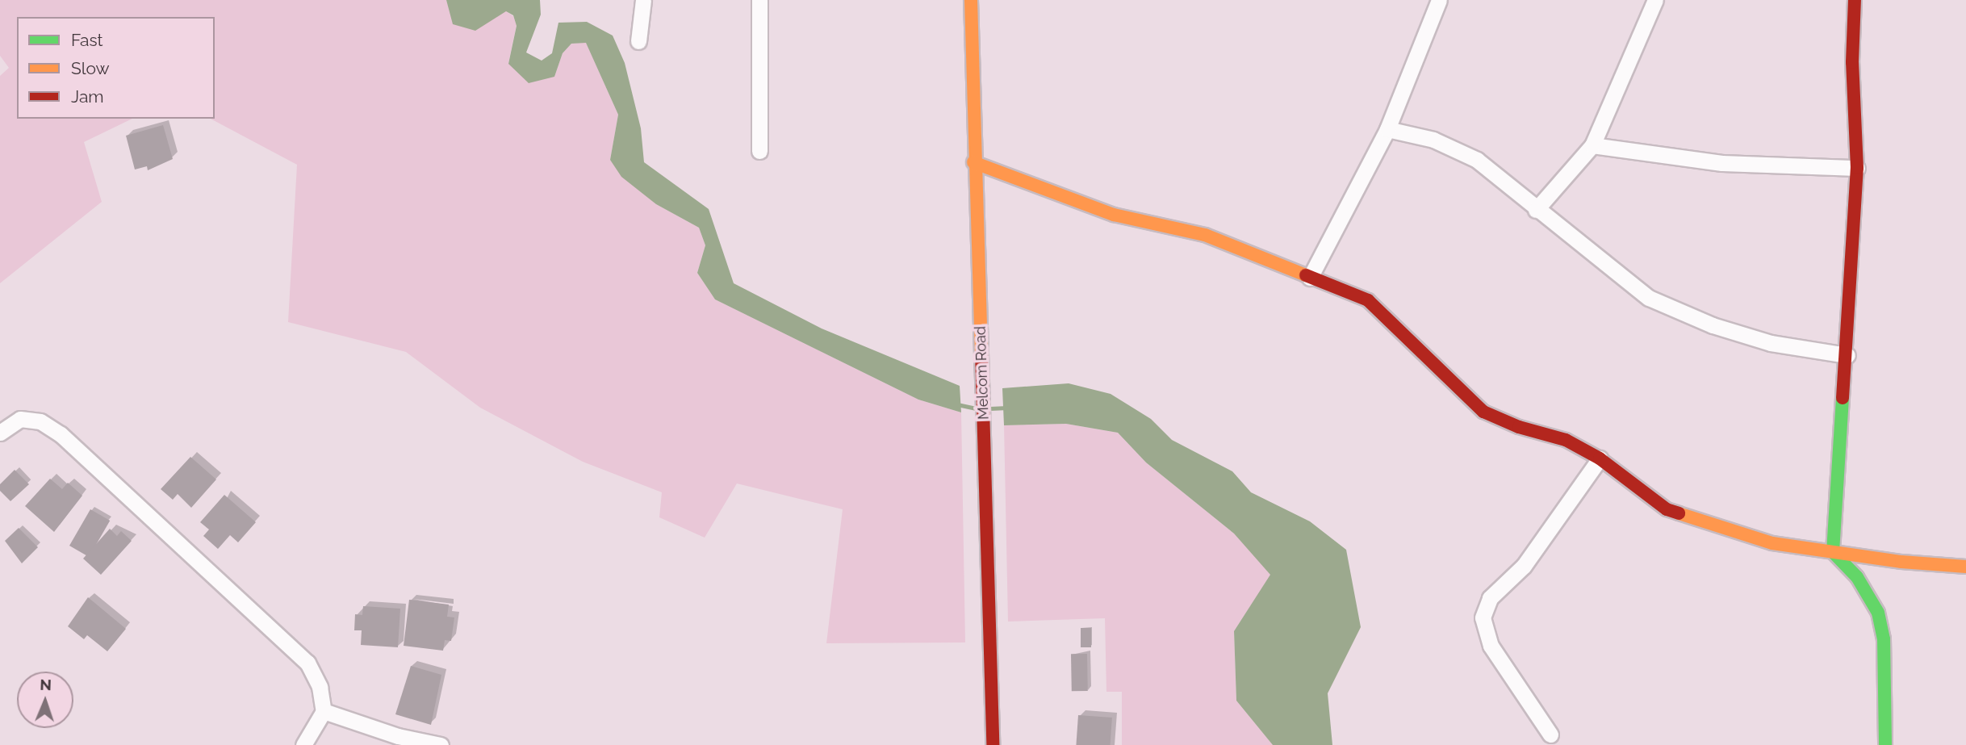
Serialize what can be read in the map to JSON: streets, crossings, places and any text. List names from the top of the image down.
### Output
{
  "streets": {
    "street": ["Melcom Road"]
  },
  "legend": ["Fast", "Slow", "Jam"],
  "north": "top"
}
